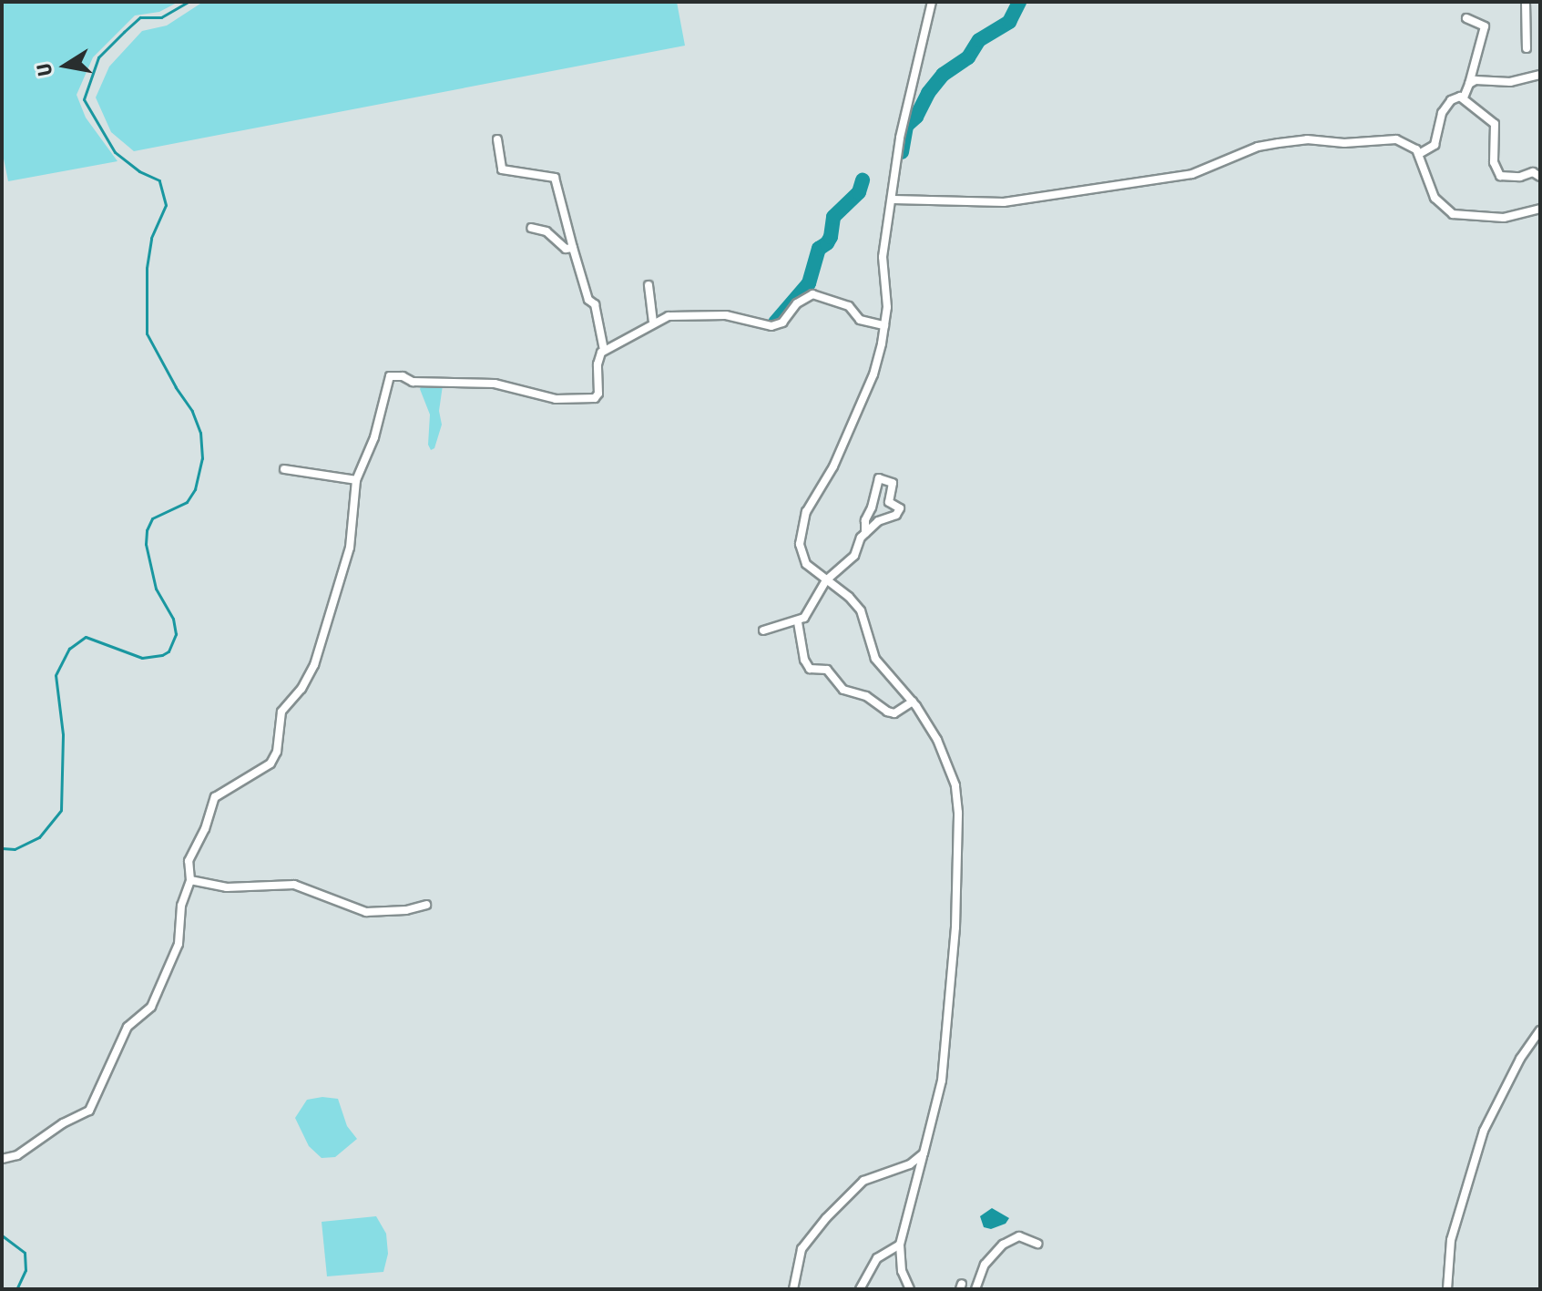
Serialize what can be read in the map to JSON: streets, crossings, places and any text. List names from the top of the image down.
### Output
{
  "north": "left"
}
